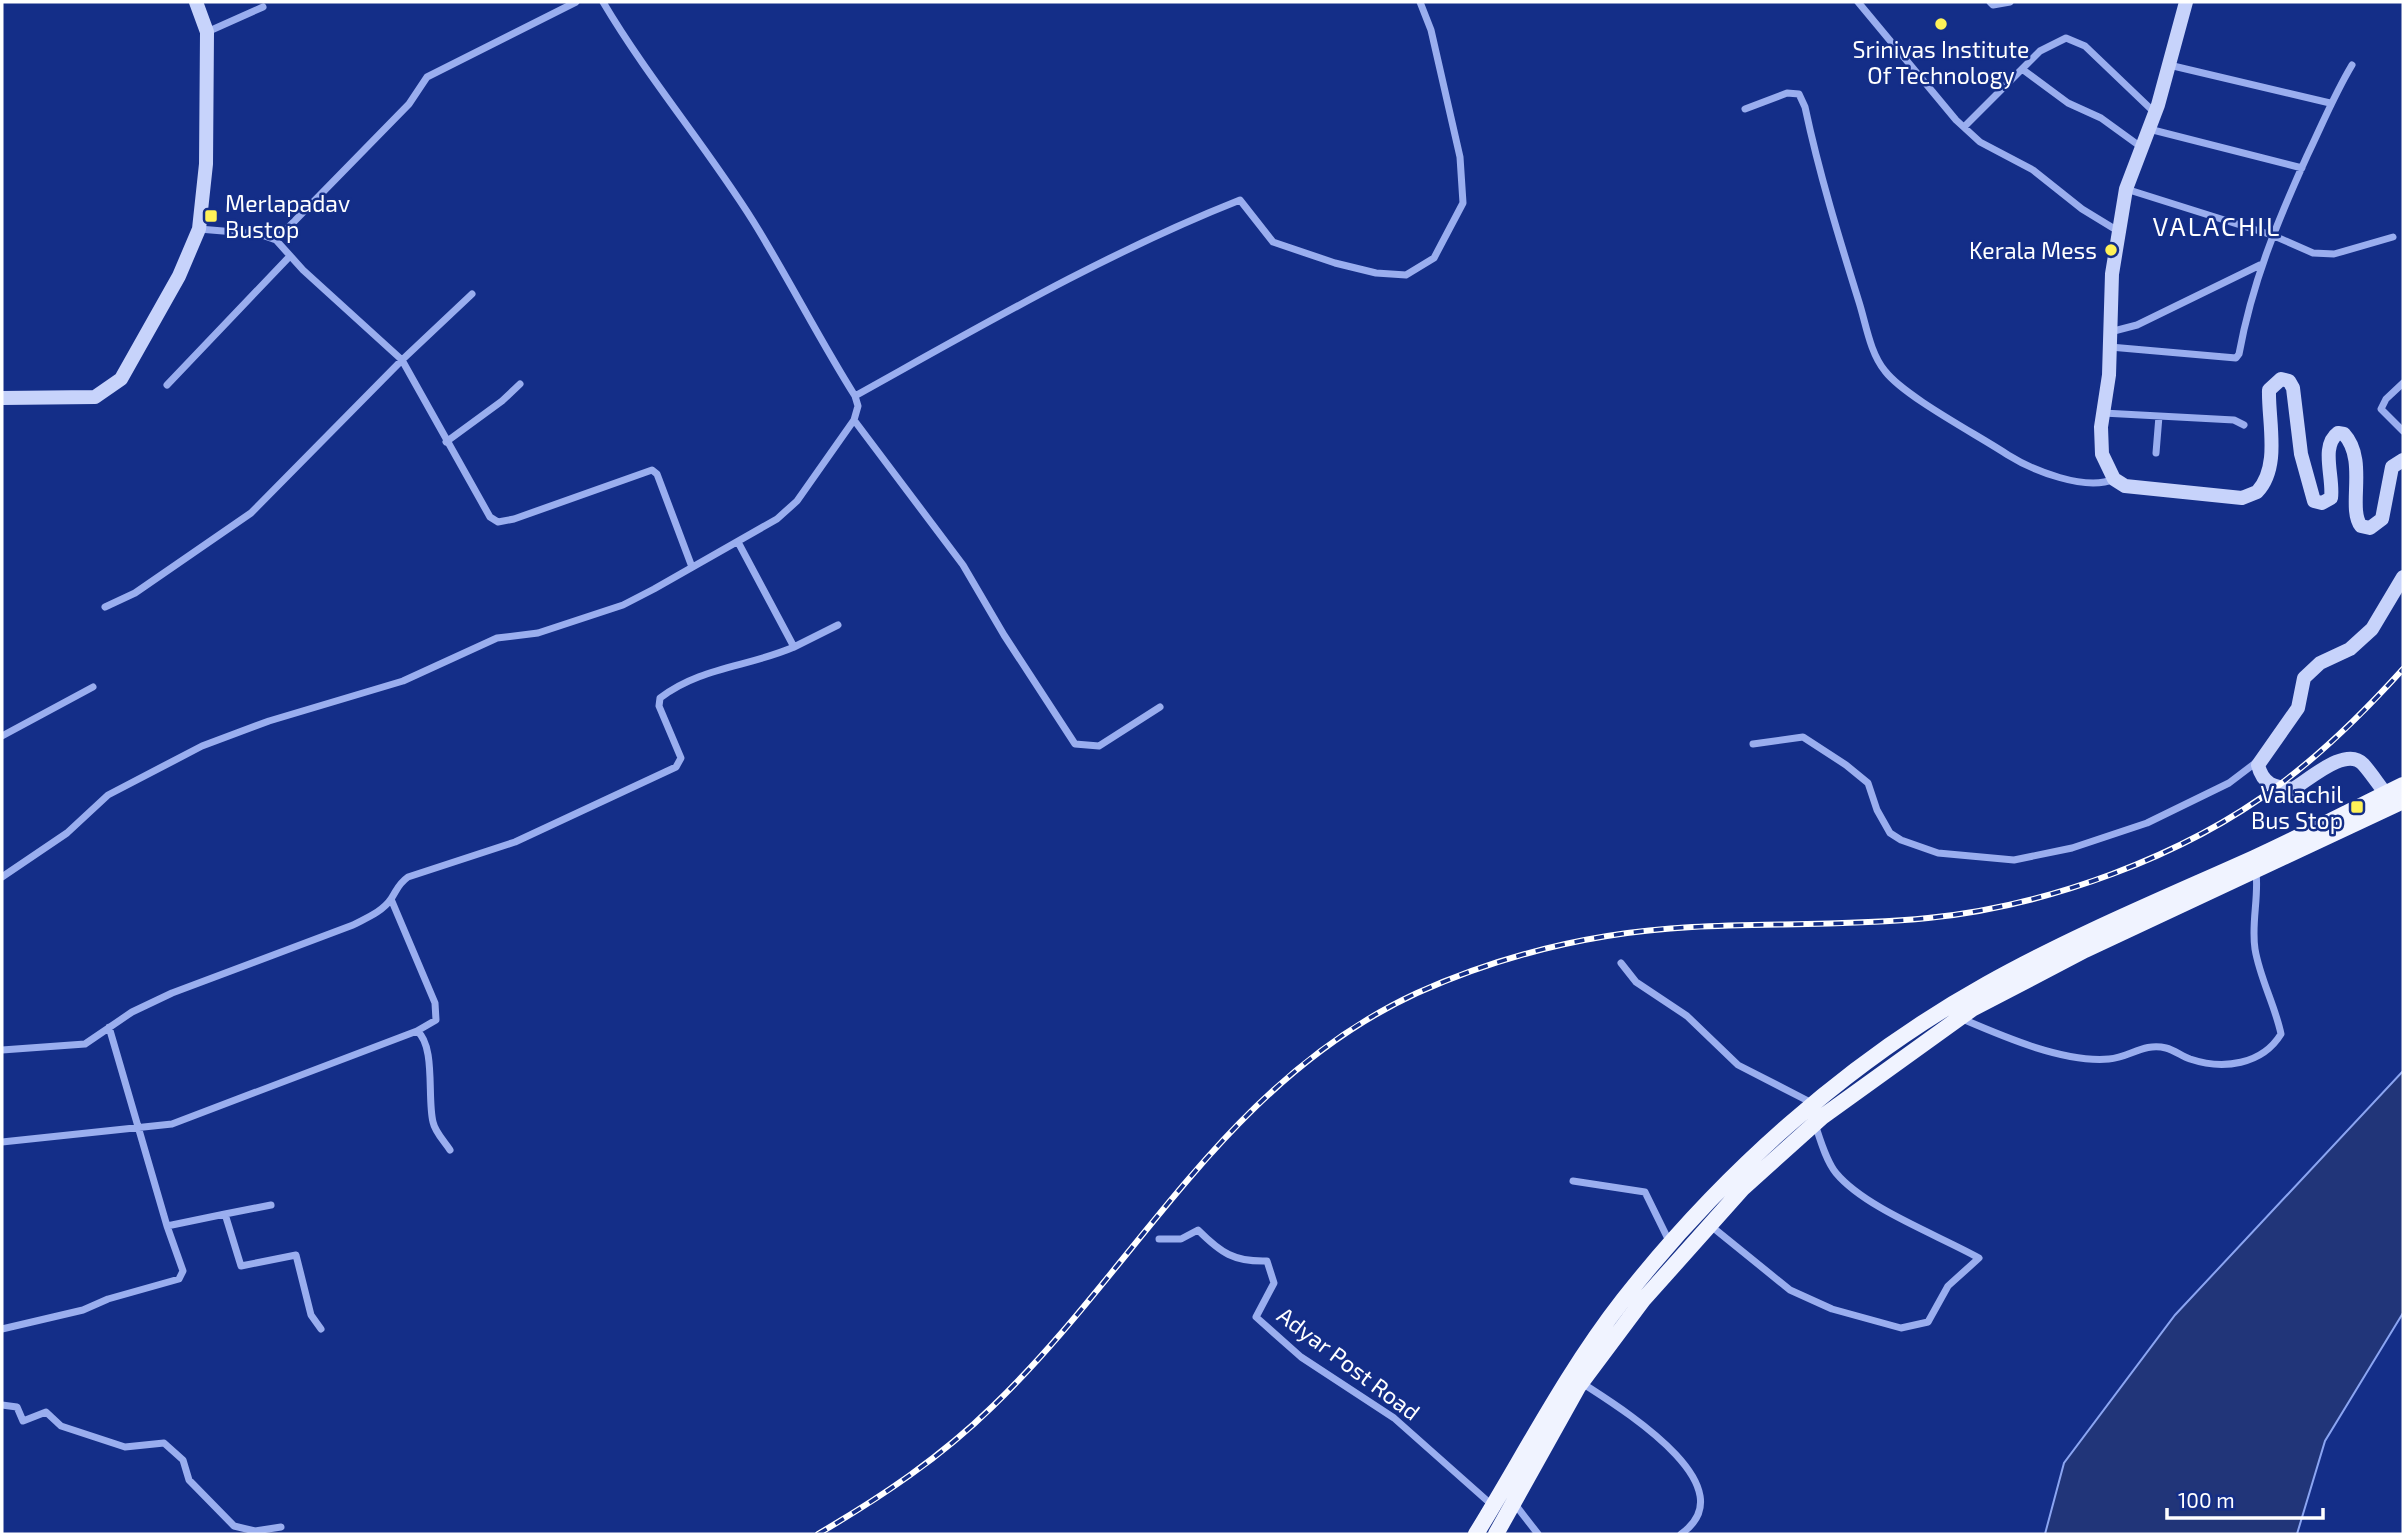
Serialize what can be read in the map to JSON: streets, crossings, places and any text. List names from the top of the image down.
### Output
{
  "streets": {
    "street": ["Adyar Post Road"]
  },
  "districts": ["VALACHIL"],
  "places": {
    "other": ["Srinivas Institute Of Technology", "Kerala Mess"],
    "transit": ["Merlapadav Bustop", "Valachil Bus Stop"]
  },
  "scale_bar": "100 m"
}
